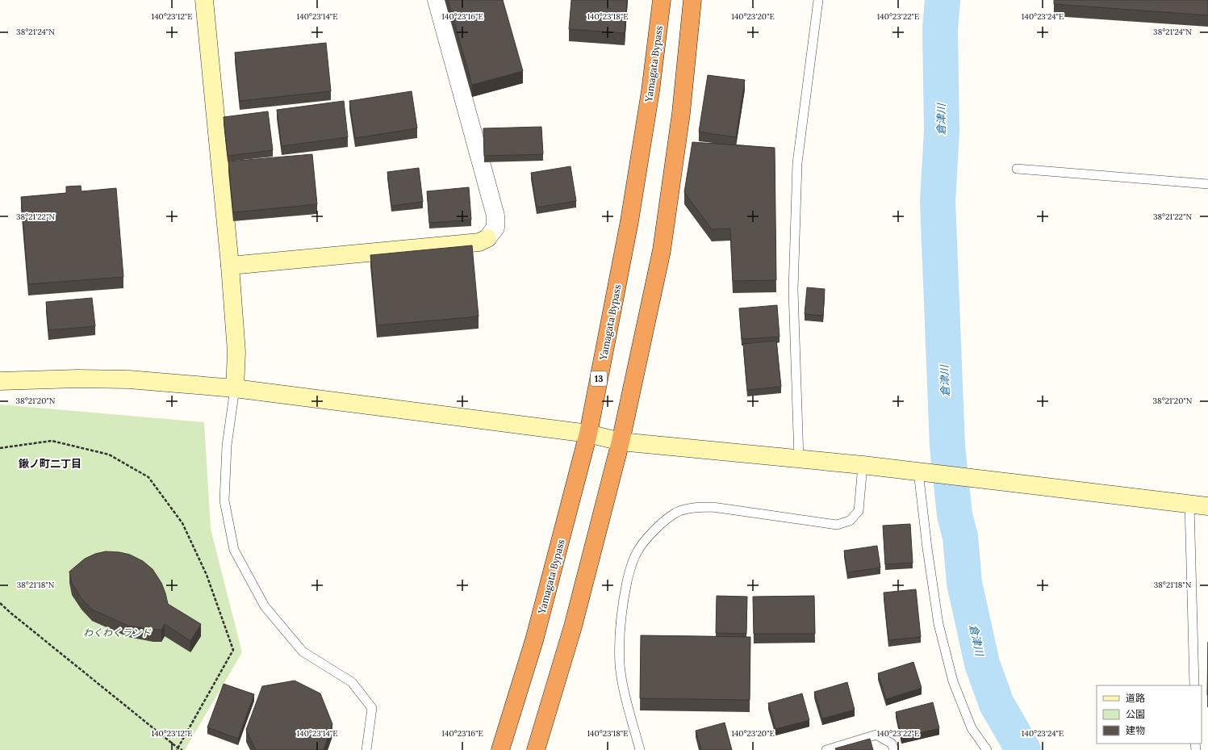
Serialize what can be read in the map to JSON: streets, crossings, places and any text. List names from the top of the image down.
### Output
{
  "streets": {
    "highway": ["Yamagata Bypass", "13"]
  },
  "districts": ["鍬ノ町二丁目"],
  "water": ["倉津川"],
  "parks": ["わくわくランド"],
  "legend": ["道路", "公園", "建物"],
  "coordinates": [
    "140°23'12\"E",
    "140°23'14\"E",
    "140°23'16\"E",
    "140°23'18\"E",
    "140°23'20\"E",
    "140°23'22\"E",
    "140°23'24\"E",
    "38°21'24\"N",
    "38°21'22\"N",
    "38°21'20\"N",
    "38°21'18\"N"
  ]
}
